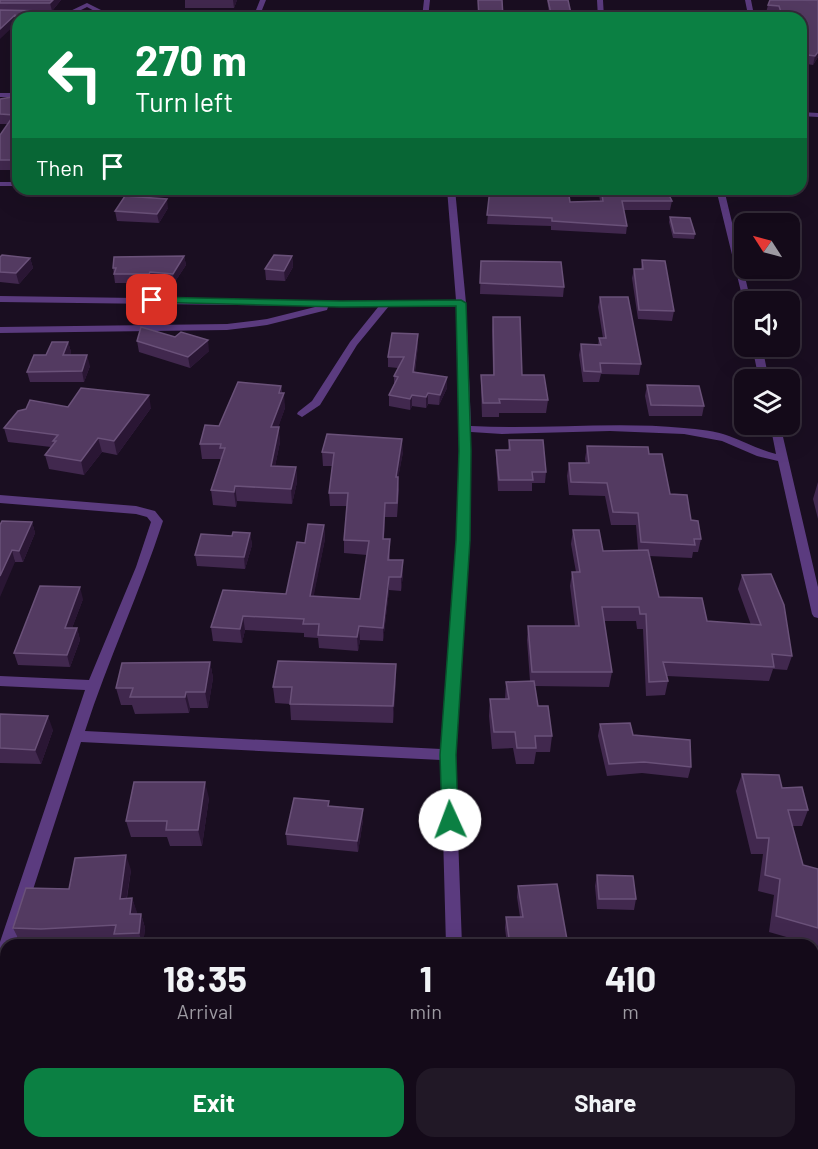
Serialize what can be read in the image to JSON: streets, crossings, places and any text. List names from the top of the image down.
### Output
{
  "north": "top left",
  "page": {
    "turn": ["270 m", "Turn left"],
    "then": "Then",
    "eta": [
      "18:35",
      "Arrival",
      "1",
      "min",
      "410",
      "m"
    ],
    "buttons": ["Exit", "Share"]
  }
}
